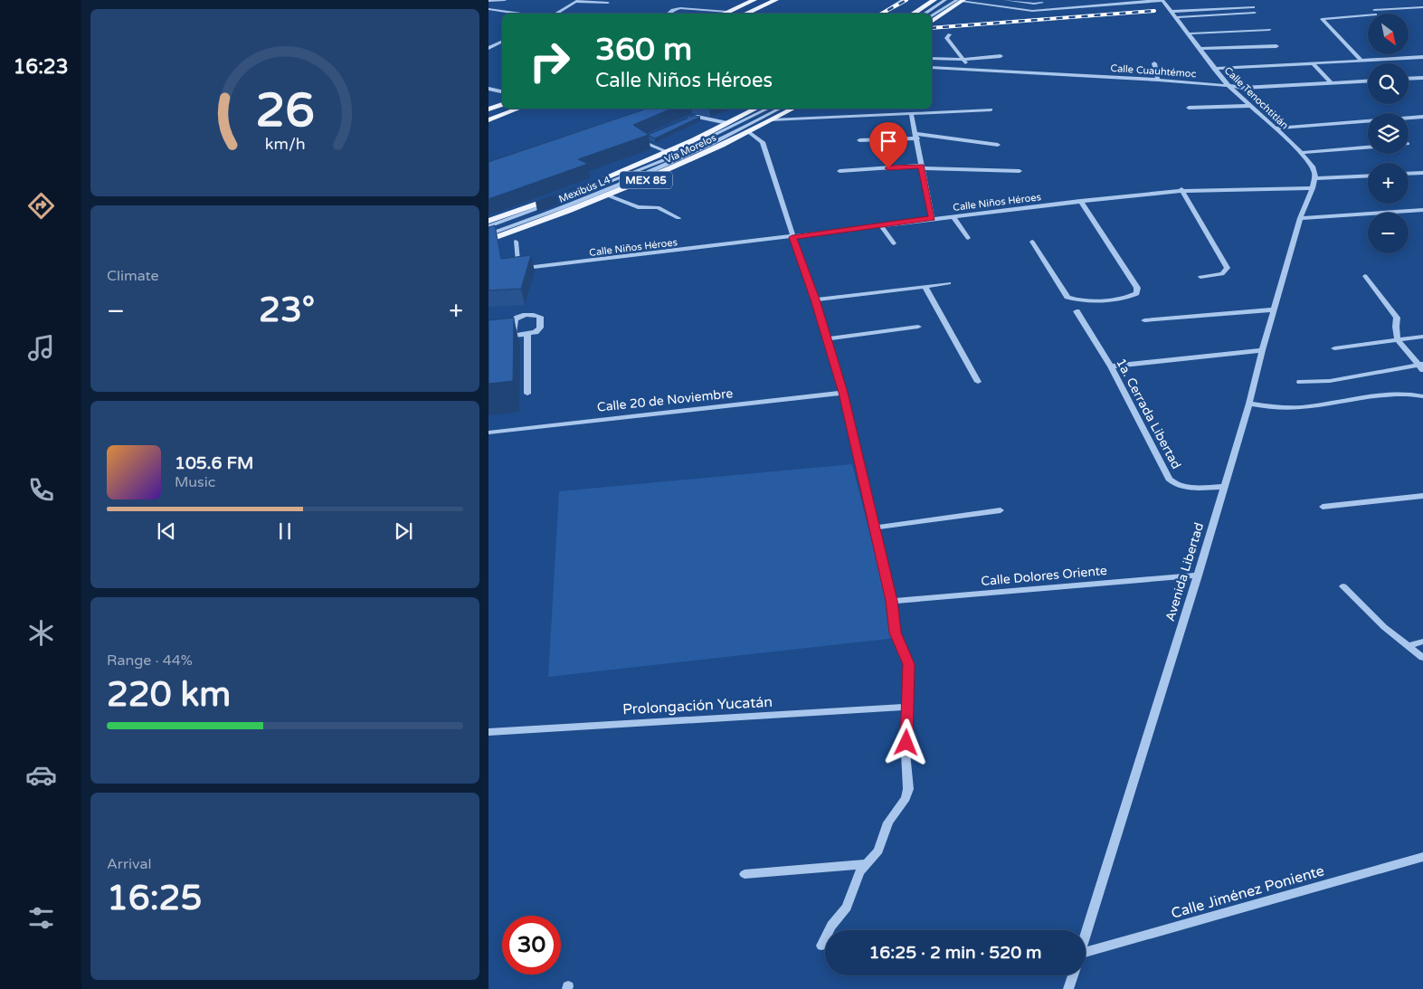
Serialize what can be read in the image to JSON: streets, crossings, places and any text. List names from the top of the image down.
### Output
{
  "streets": {
    "main road": ["Vía Morelos", "MEX 85"],
    "street": [
      "Calle Cuauhtémoc",
      "Calle Tenochtitlán",
      "Mexibús L4",
      "Calle Niños Héroes",
      "Calle 20 de Noviembre",
      "1a. Cerrada Libertad",
      "Avenida Libertad",
      "Calle Dolores Oriente",
      "Prolongación Yucatán",
      "Calle Jiménez Poniente"
    ]
  },
  "crossings": [
    ["Calle Cuauhtémoc", "Calle Tenochtitlán"],
    ["Vía Morelos", "Mexibús L4"],
    ["Calle Niños Héroes", "Avenida Libertad"],
    ["1a. Cerrada Libertad", "Avenida Libertad"],
    ["Avenida Libertad", "Calle Dolores Oriente"]
  ],
  "north": "bottom right",
  "page": {
    "tabs": "16:23",
    "map_buttons": ["+", "−"],
    "turn": ["360 m", "Calle Niños Héroes"],
    "tile": [
      "Climate",
      ["Range · 44%", "220 km"],
      ["Arrival", "16:25"]
    ],
    "heat": ["−", "23°", "+"],
    "song": ["105.6 FM", "Music"],
    "limit": "30",
    "trip": "16:25 · 2 min · 520 m",
    "gauge": ["26", "km/h"]
  }
}
